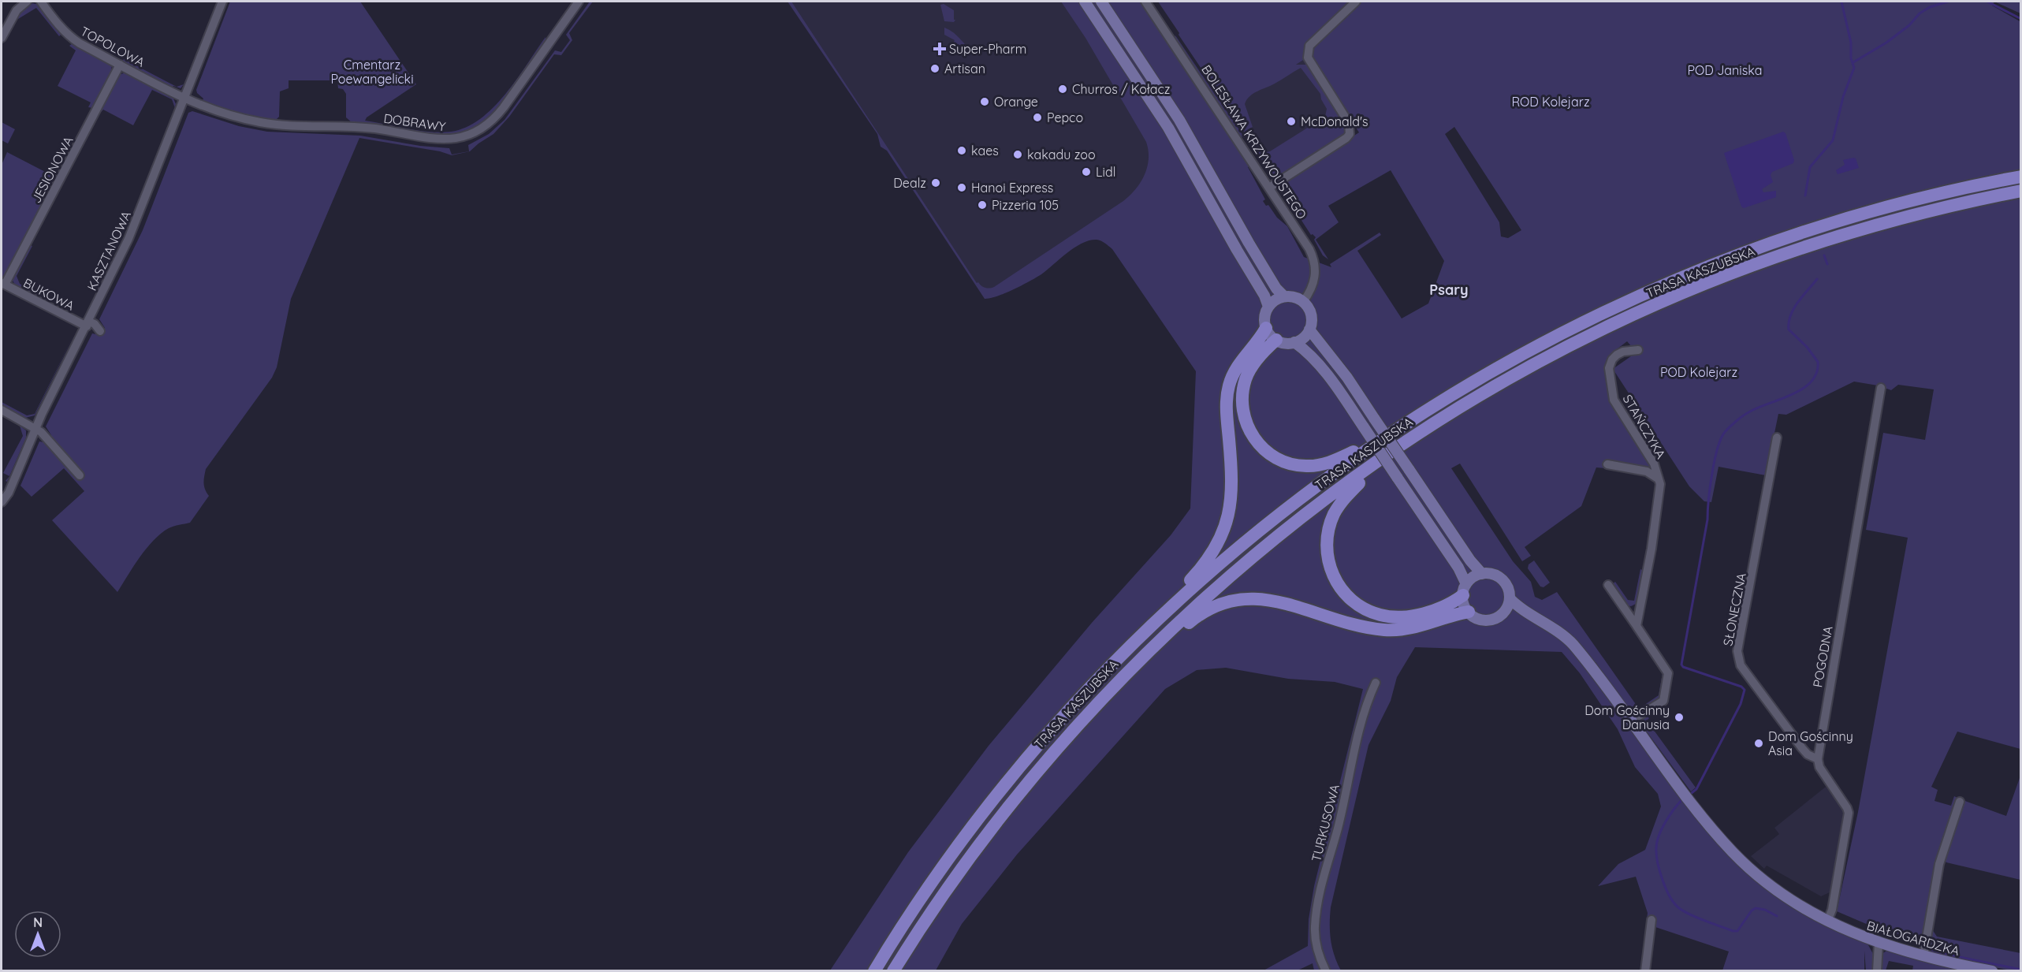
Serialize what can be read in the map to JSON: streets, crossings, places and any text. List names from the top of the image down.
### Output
{
  "streets": {
    "highway": ["TRASA KASZUBSKA"],
    "main road": ["BIAŁOGARDZKA"],
    "street": [
      "TOPOLOWA",
      "DOBRAWY",
      "BOLESŁAWA KRZYWOUSTEGO",
      "JESIONOWA",
      "KASZTANOWA",
      "BUKOWA",
      "STAŃCZYKA",
      "SŁONECZNA",
      "POGODNA",
      "TURKUSOWA"
    ]
  },
  "crossings": [
    ["TOPOLOWA", "DOBRAWY"],
    ["TOPOLOWA", "JESIONOWA"],
    ["TOPOLOWA", "KASZTANOWA"],
    ["DOBRAWY", "KASZTANOWA"],
    ["JESIONOWA", "BUKOWA"],
    ["KASZTANOWA", "BUKOWA"],
    ["SŁONECZNA", "POGODNA"]
  ],
  "districts": ["Psary"],
  "parks": [
    "Cmentarz Poewangelicki",
    "POD Janiska",
    "ROD Kolejarz",
    "POD Kolejarz"
  ],
  "places": {
    "health": ["Super-Pharm"],
    "other": [
      "Artisan",
      "Churros / Kołacz",
      "Orange",
      "Pepco",
      "McDonald's",
      "kaes",
      "kakadu zoo",
      "Lidl",
      "Dealz",
      "Hanoi Express",
      "Pizzeria 105",
      "Dom Gościnny Danusia",
      "Dom Gościnny Asia"
    ]
  },
  "north": "top"
}
